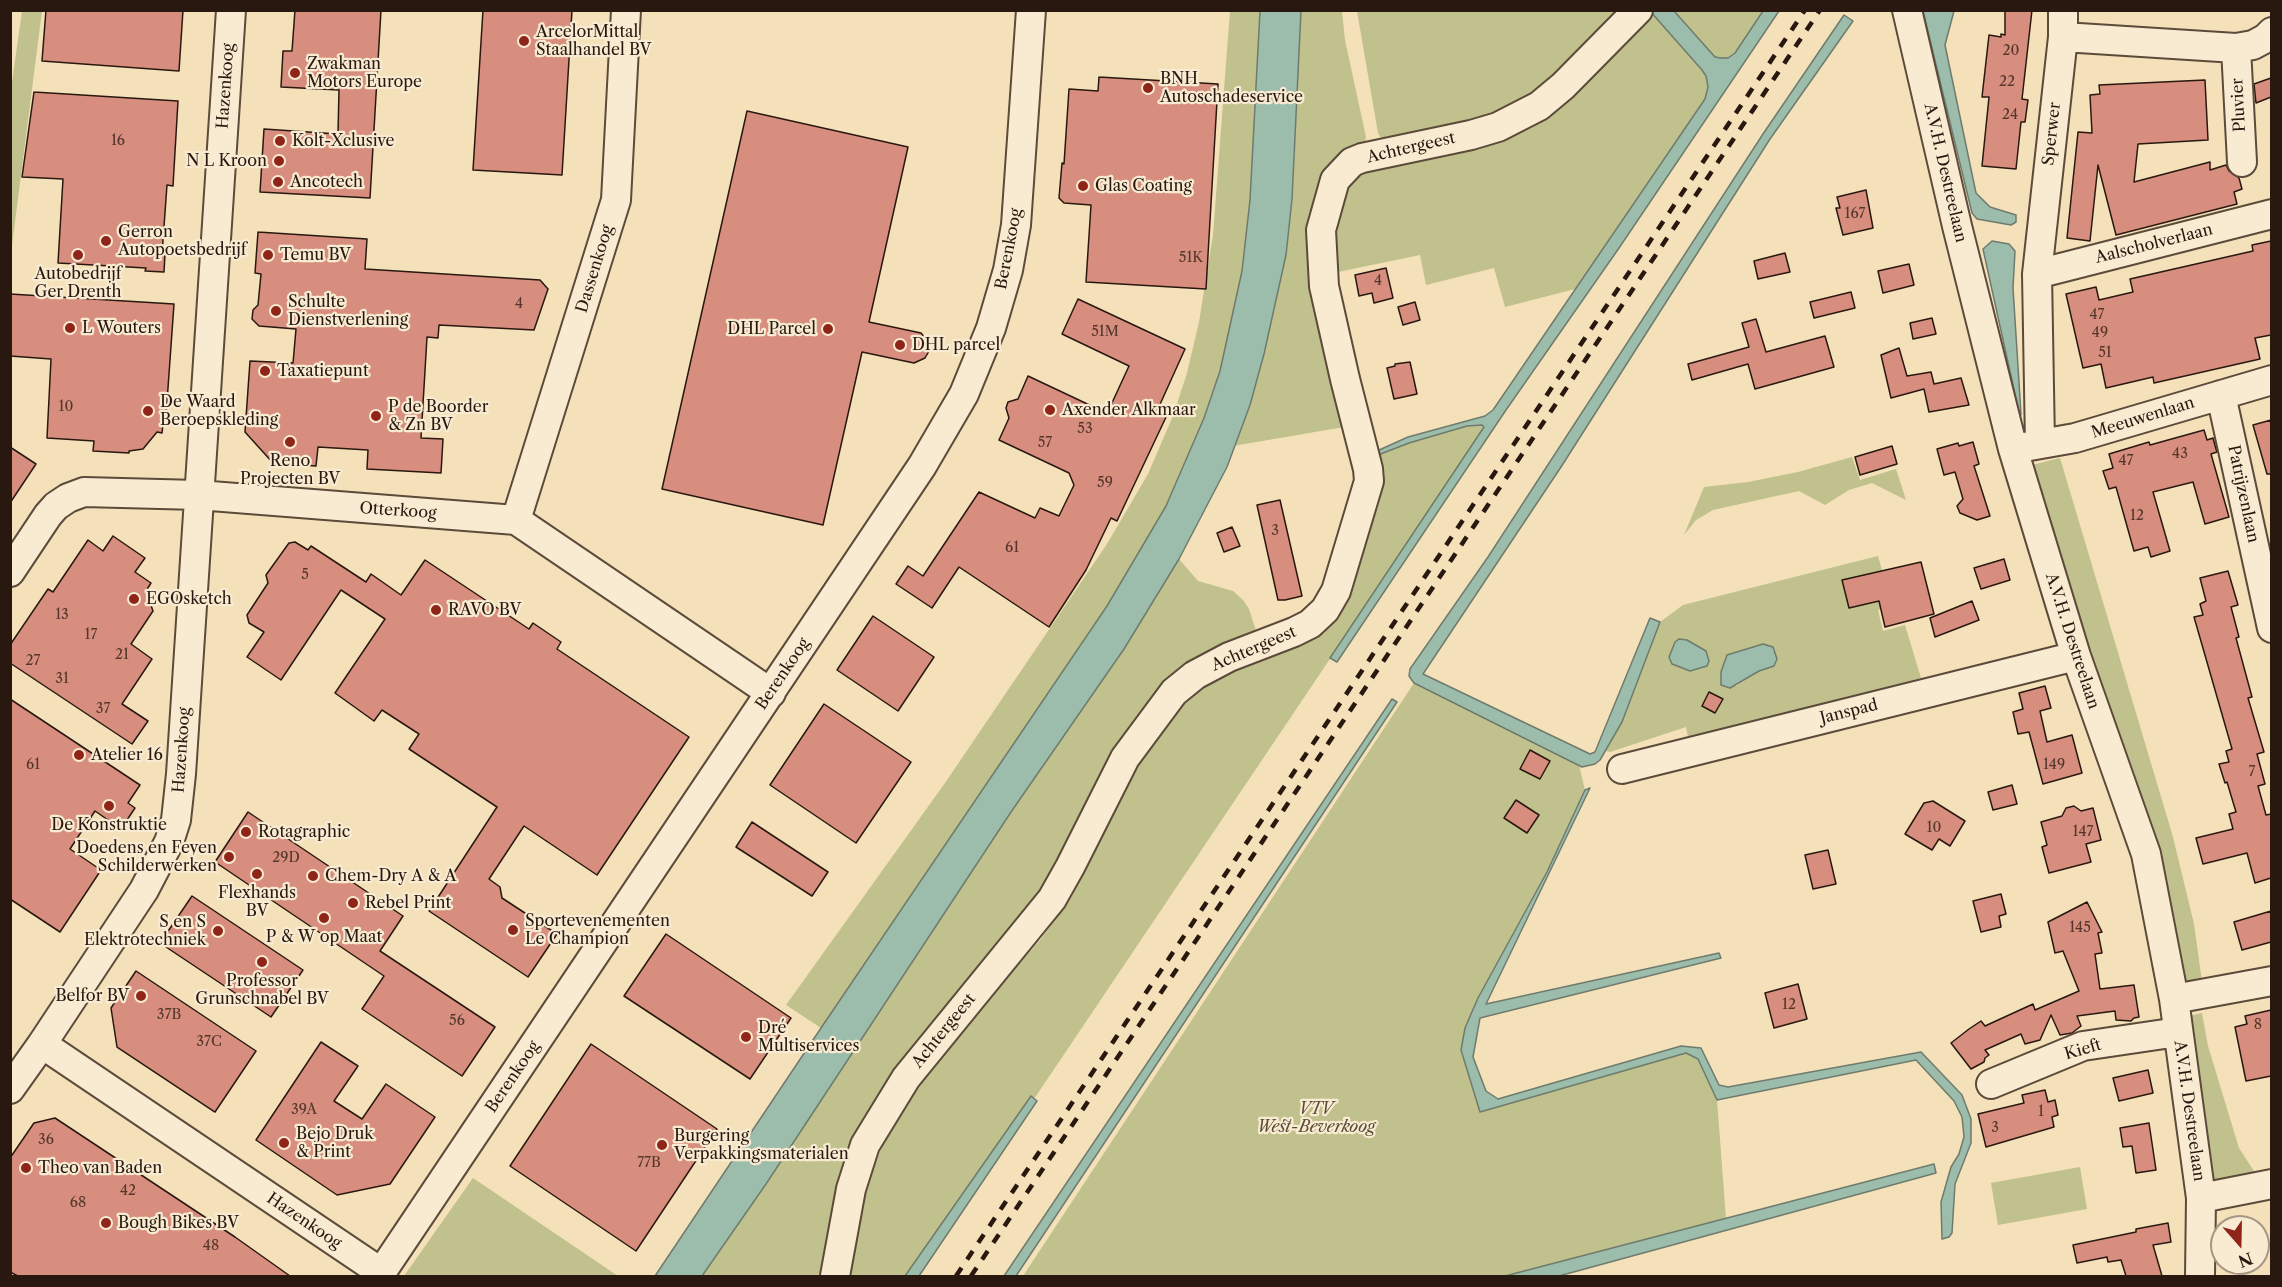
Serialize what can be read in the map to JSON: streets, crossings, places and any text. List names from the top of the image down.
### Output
{
  "streets": {
    "street": [
      "Hazenkoog",
      "Pluvier",
      "Sperwer",
      "Achtergeest",
      "A.V.H. Destreelaan",
      "Aalscholverlaan",
      "Berenkoog",
      "Dassenkoog",
      "Meeuwenlaan",
      "Patrijzenlaan",
      "Otterkoog",
      "Janspad",
      "Kieft"
    ]
  },
  "crossings": [
    ["Hazenkoog", "Berenkoog"],
    ["Hazenkoog", "Otterkoog"],
    ["Pluvier", "Sperwer"],
    ["Sperwer", "Aalscholverlaan"],
    ["Sperwer", "Meeuwenlaan"],
    ["A.V.H. Destreelaan", "Meeuwenlaan"],
    ["A.V.H. Destreelaan", "Janspad"],
    ["A.V.H. Destreelaan", "Kieft"],
    ["Berenkoog", "Otterkoog"],
    ["Dassenkoog", "Otterkoog"],
    ["Meeuwenlaan", "Patrijzenlaan"]
  ],
  "parks": ["VTV West-Beverkoog"],
  "places": [
    "ArcelorMittal Staalhandel BV",
    "Zwakman Motors Europe",
    "BNH Autoschadeservice",
    "Kolt-Xclusive",
    "N L Kroon",
    "Ancotech",
    "Glas Coating",
    "Gerron Autopoetsbedrijf",
    "Autobedrijf Ger Drenth",
    "Temu BV",
    "Schulte Dienstverlening",
    "L Wouters",
    "DHL Parcel",
    "DHL parcel",
    "Taxatiepunt",
    "Axender Alkmaar",
    "De Waard Beroepskleding",
    "P de Boorder & Zn BV",
    "Reno Projecten BV",
    "EGOsketch",
    "RAVO BV",
    "Atelier 16",
    "De Konstruktie",
    "Rotagraphic",
    "Doedens en Feyen Schilderwerken",
    "Flexhands BV",
    "Chem-Dry A & A",
    "Rebel Print",
    "P & W op Maat",
    "Sportevenementen Le Champion",
    "S en S Elektrotechniek",
    "Professor Grunschnabel BV",
    "Belfor BV",
    "Dré Multiservices",
    "Bejo Druk & Print",
    "Burgering Verpakkingsmaterialen",
    "Theo van Baden",
    "Bough Bikes BV"
  ],
  "house_numbers": [
    "20",
    "22",
    "24",
    "16",
    "167",
    "51K",
    "4",
    "4",
    "47",
    "51M",
    "49",
    "51",
    "10",
    "53",
    "57",
    "43",
    "47",
    "59",
    "12",
    "3",
    "61",
    "5",
    "13",
    "17",
    "21",
    "27",
    "31",
    "37",
    "61",
    "149",
    "7",
    "10",
    "147",
    "29D",
    "145",
    "12",
    "37B",
    "56",
    "8",
    "37C",
    "39A",
    "1",
    "3",
    "36",
    "77B",
    "42",
    "68",
    "48"
  ],
  "north": "bottom"
}
